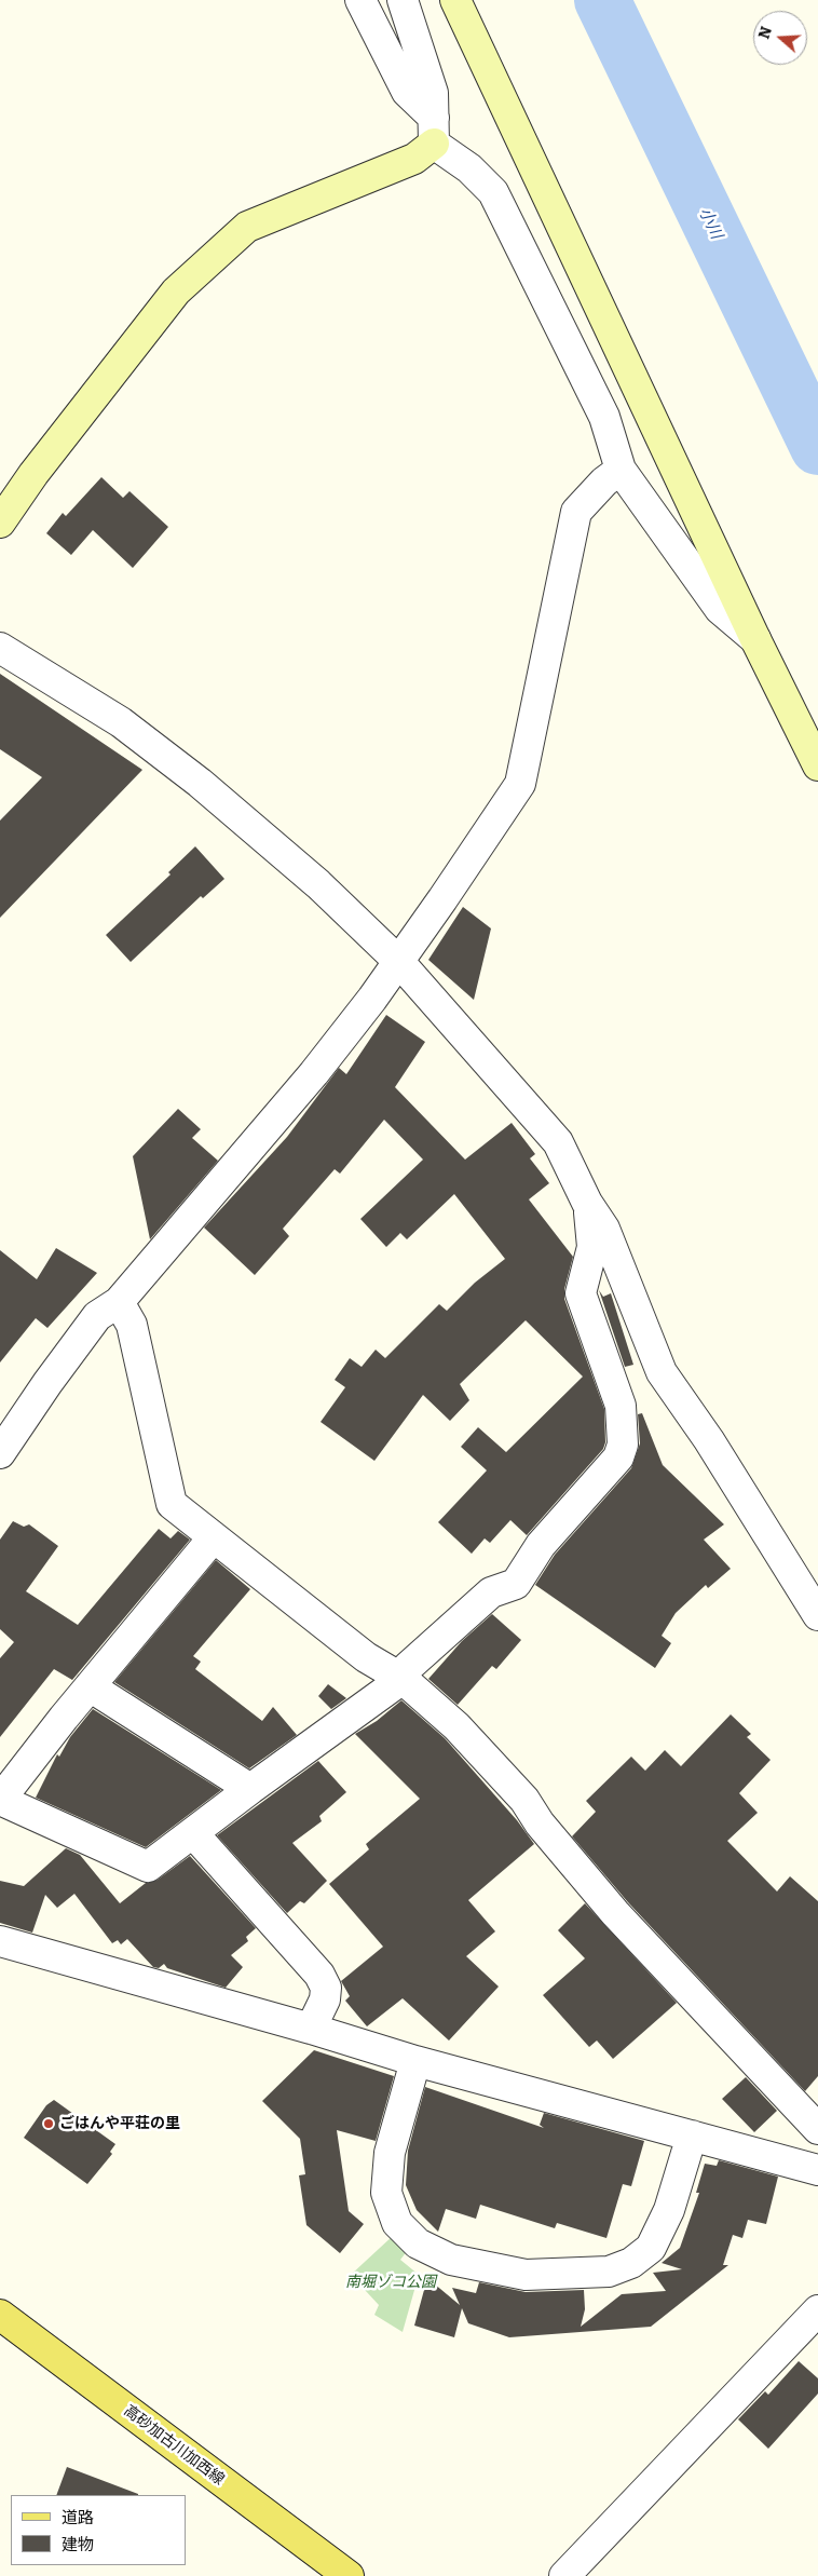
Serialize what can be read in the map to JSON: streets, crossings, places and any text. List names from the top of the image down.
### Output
{
  "streets": {
    "main road": ["高砂加古川加西線"]
  },
  "water": ["小川"],
  "parks": ["南堀ゾコ公園"],
  "places": ["ごはんや平荘の里"],
  "legend": ["道路", "建物"],
  "north": "left"
}
